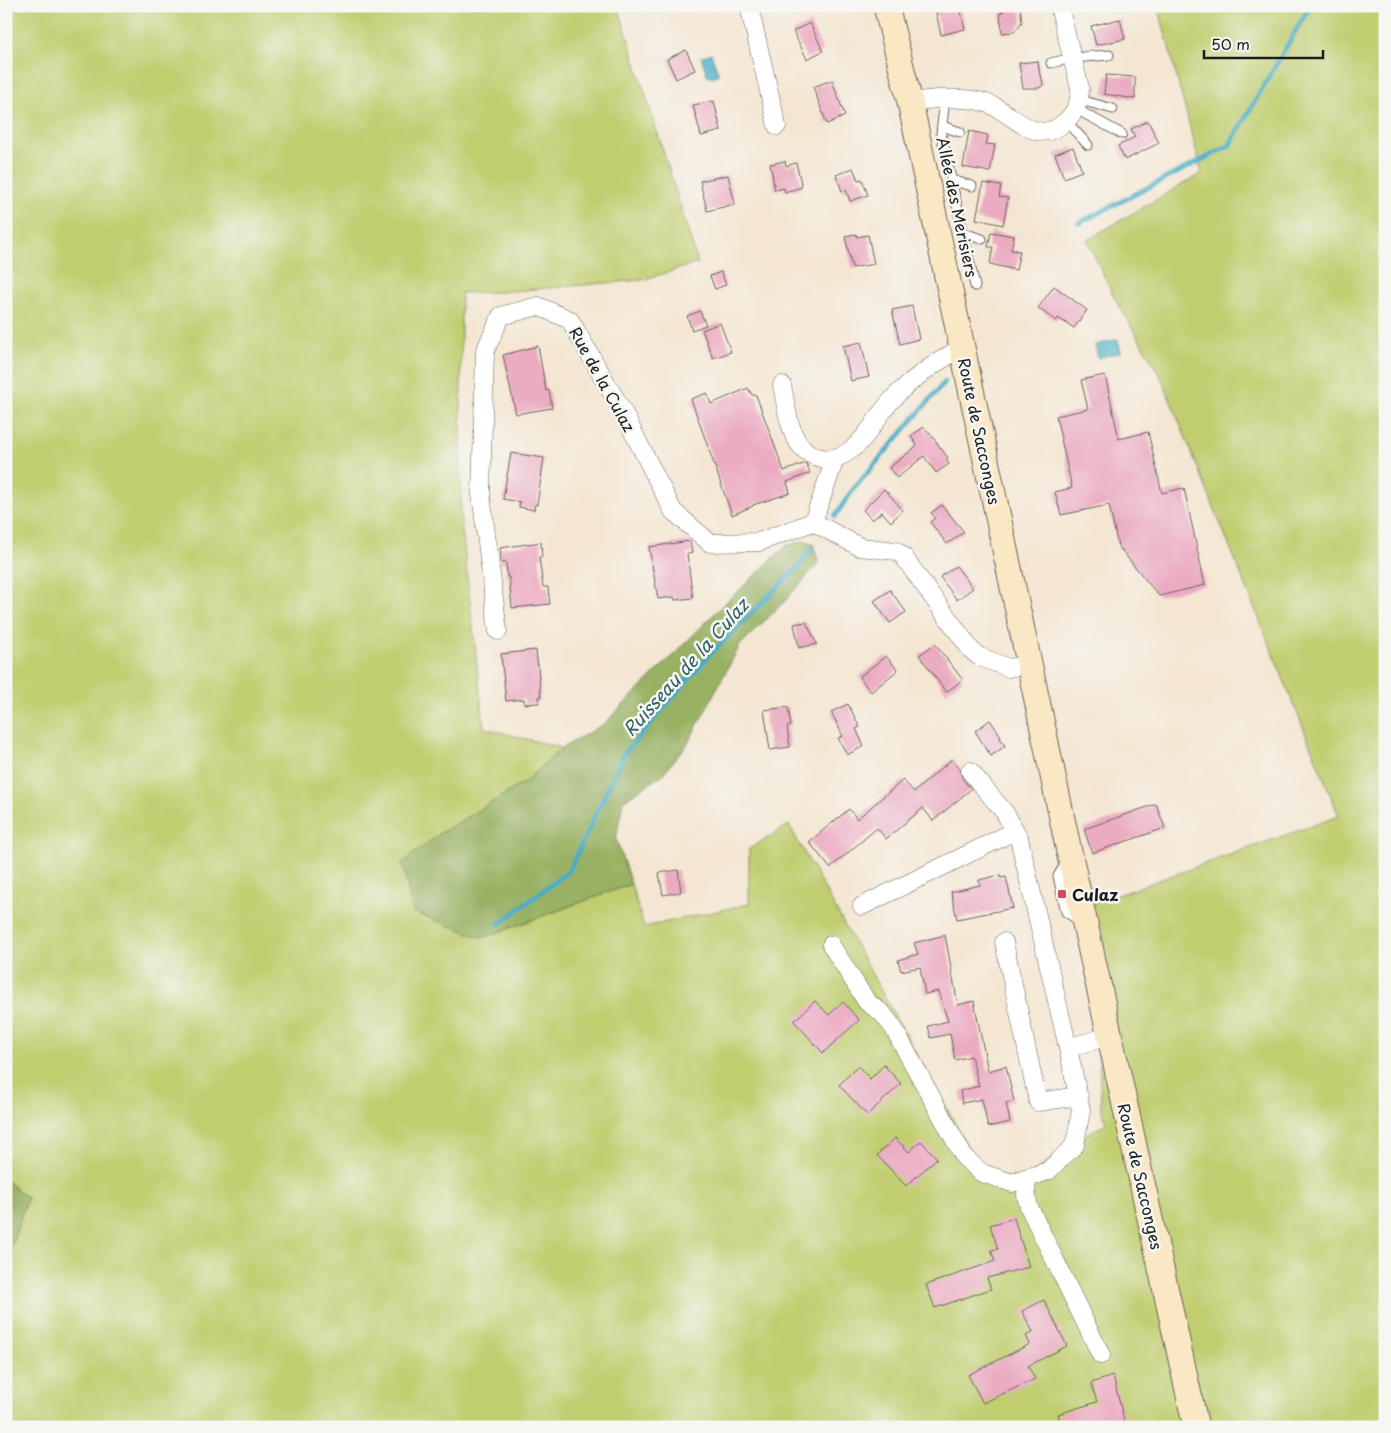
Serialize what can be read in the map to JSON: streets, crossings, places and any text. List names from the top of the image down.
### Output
{
  "streets": {
    "street": ["Rue de la Culaz", "Route de Sacconges"],
    "lane": ["Allée des Merisiers"]
  },
  "water": ["Ruisseau de la Culaz"],
  "places": {
    "transit": ["Culaz"]
  },
  "scale_bar": "50 m"
}
